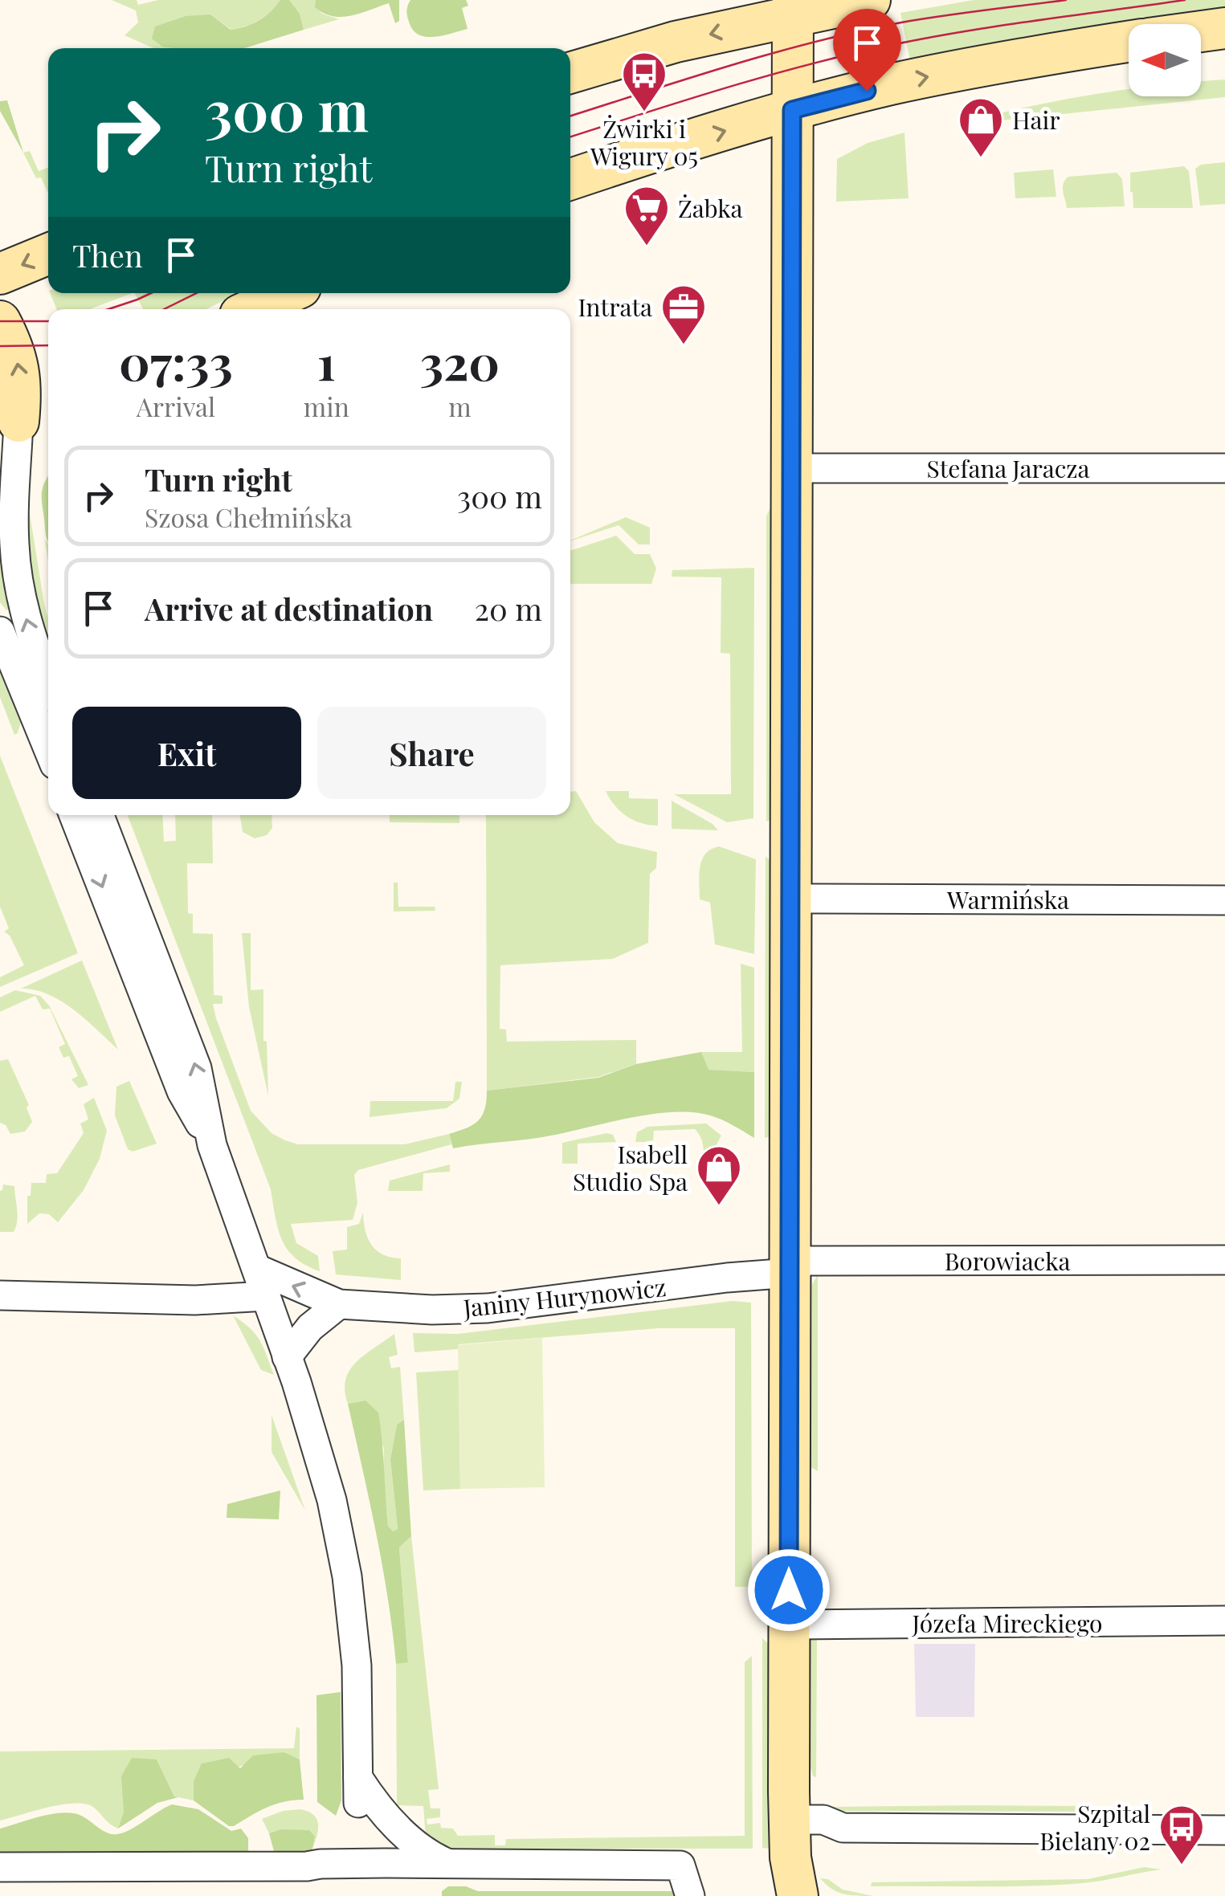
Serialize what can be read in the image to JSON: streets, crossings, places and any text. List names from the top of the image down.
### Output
{
  "streets": {
    "street": [
      "Stefana Jaracza",
      "Warmińska",
      "Borowiacka",
      "Janiny Hurynowicz",
      "Józefa Mireckiego"
    ]
  },
  "crossings": [
    ["Borowiacka", "Janiny Hurynowicz"]
  ],
  "places": {
    "bus stop": ["Żwirki i Wigury 05", "Szpital Bielany 02"],
    "shop": ["Hair", "Isabell Studio Spa"],
    "supermarket": ["Żabka"],
    "office": ["Intrata"]
  },
  "north": "left",
  "page": {
    "turn": ["300 m", "Turn right"],
    "then": "Then",
    "eta": [
      "07:33",
      "Arrival",
      "1",
      "min",
      "320",
      "m"
    ],
    "list": [
      {
        "name": "Turn right",
        "note": "Szosa Chełmińska",
        "value": "300 m"
      },
      {
        "name": "Arrive at destination",
        "value": "20 m"
      }
    ],
    "buttons": ["Exit", "Share"]
  }
}
